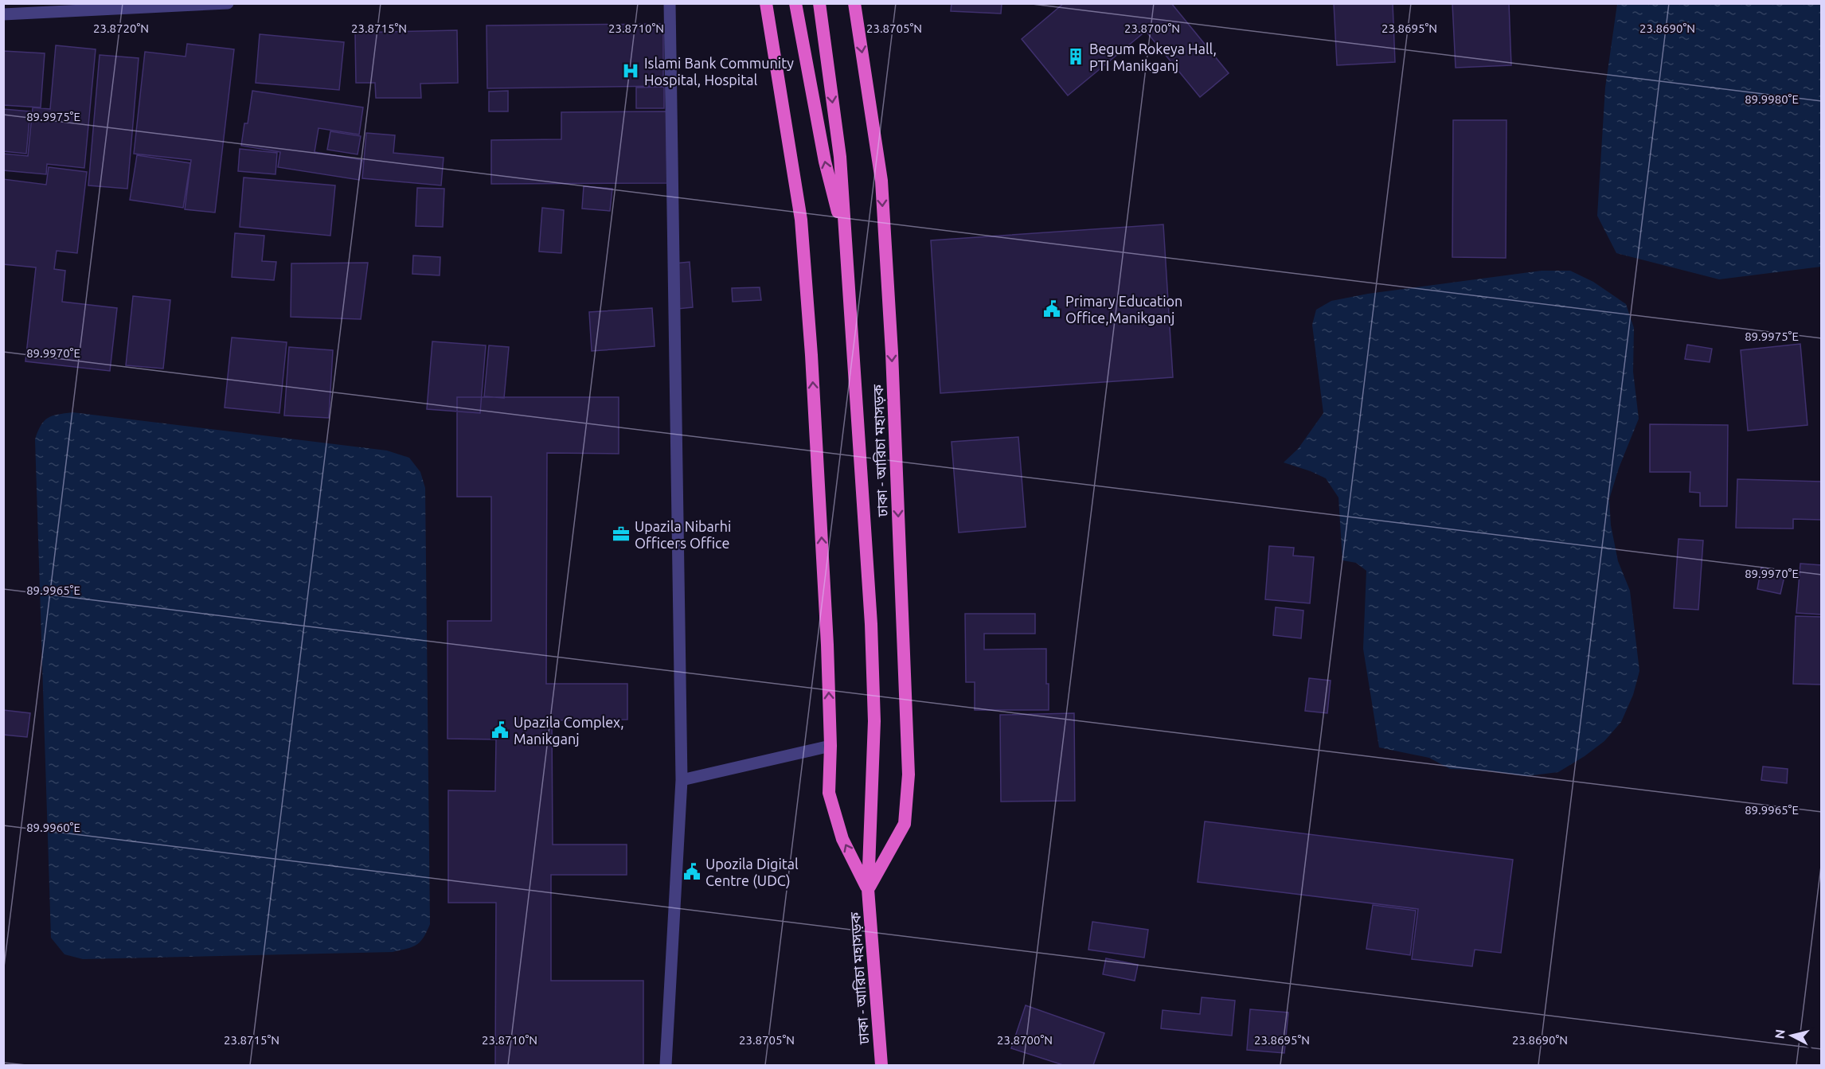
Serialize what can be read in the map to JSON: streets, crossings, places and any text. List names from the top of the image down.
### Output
{
  "streets": {
    "highway": ["ঢাকা - আরিচা মহাসড়ক"]
  },
  "places": {
    "building": ["Begum Rokeya Hall, PTI Manikganj"],
    "hospital": ["Islami Bank Community Hospital, Hospital"],
    "public building": ["Primary Education Office,Manikganj", "Upazila Complex, Manikganj", "Upozila Digital Centre (UDC)"],
    "office": ["Upazila Nibarhi Officers Office"]
  },
  "north": "left",
  "coordinates": [
    "23.8720°N",
    "23.8715°N",
    "23.8710°N",
    "23.8705°N",
    "23.8700°N",
    "23.8695°N",
    "23.8690°N",
    "89.9980°E",
    "89.9975°E",
    "89.9970°E",
    "89.9965°E",
    "89.9960°E"
  ]
}
